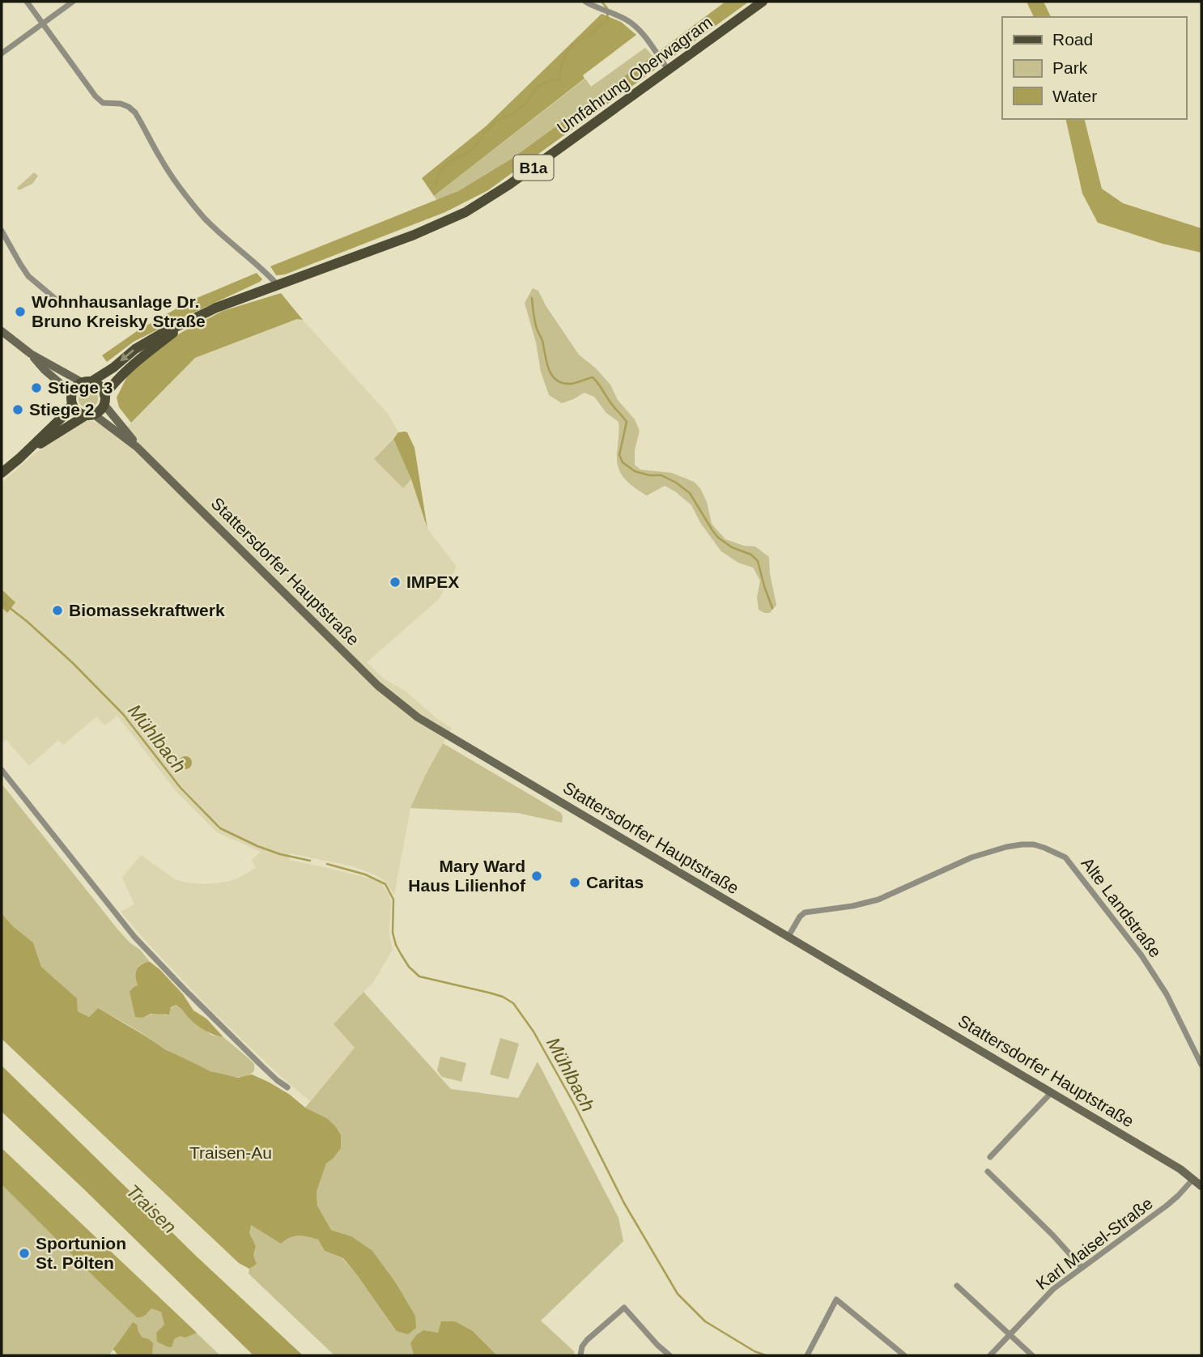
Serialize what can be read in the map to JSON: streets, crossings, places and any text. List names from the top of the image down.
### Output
{
  "streets": {
    "main road": ["Umfahrung Oberwagram", "B1a", "Stattersdorfer Hauptstraße"],
    "street": ["Alte Landstraße", "Karl Maisel-Straße"]
  },
  "crossings": [
    ["Umfahrung Oberwagram", "B1a"],
    ["B1a", "Stattersdorfer Hauptstraße"],
    ["Stattersdorfer Hauptstraße", "Alte Landstraße"],
    ["Stattersdorfer Hauptstraße", "Karl Maisel-Straße"]
  ],
  "water": ["Mühlbach", "Traisen"],
  "parks": ["Traisen-Au"],
  "places": [
    "Wohnhausanlage Dr. Bruno Kreisky Straße",
    "Stiege 3",
    "Stiege 2",
    "IMPEX",
    "Biomassekraftwerk",
    "Mary Ward Haus Lilienhof",
    "Caritas",
    "Sportunion St. Pölten"
  ],
  "legend": ["Road", "Park", "Water"]
}
